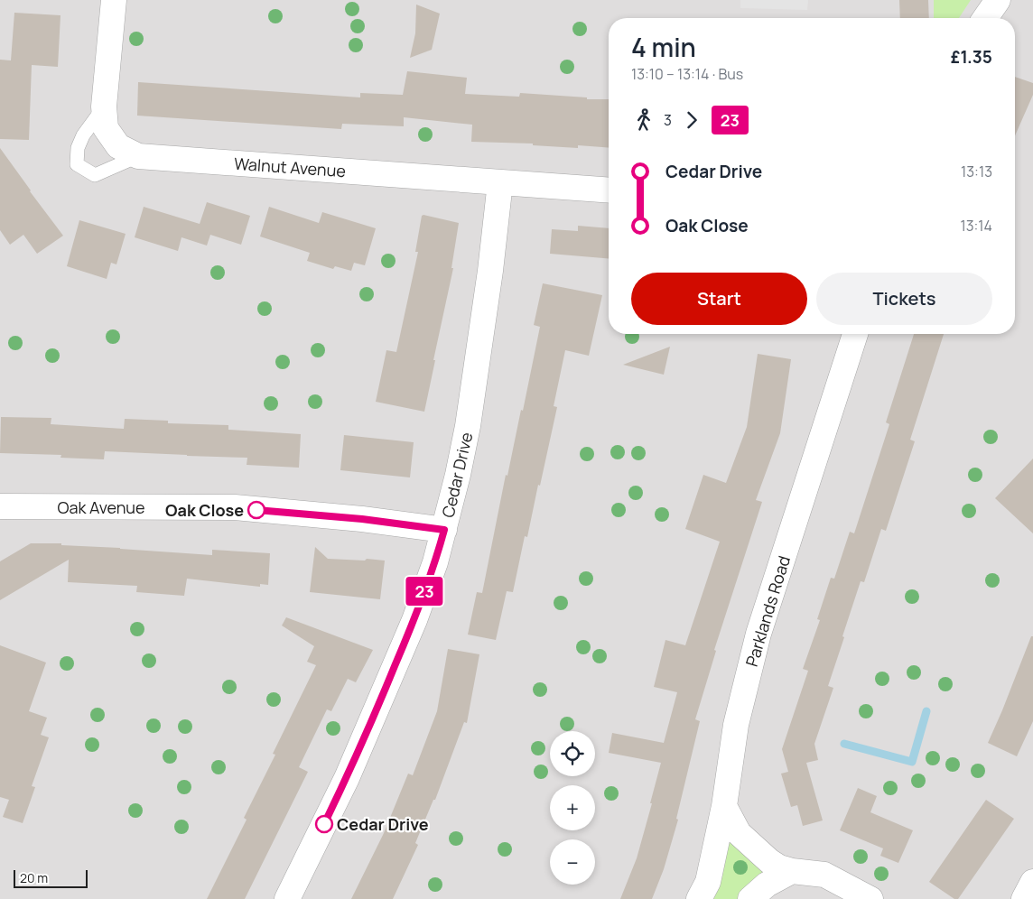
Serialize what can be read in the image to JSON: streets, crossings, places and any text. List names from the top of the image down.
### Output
{
  "streets": {
    "street": [
      "Walnut Avenue",
      "Cedar Drive",
      "Oak Avenue",
      "Parklands Road"
    ]
  },
  "crossings": [
    ["Walnut Avenue", "Cedar Drive"],
    ["Cedar Drive", "Oak Avenue"]
  ],
  "places": ["Oak Close", "Cedar Drive"],
  "lines": ["bus line 23"],
  "scale_bar": "20 m",
  "page": {
    "on_map": "23",
    "heading": ["4 min", "13:10 – 13:14 · Bus", "£1.35"],
    "legs": ["3", "23"],
    "list": [
      {
        "name": "Cedar Drive",
        "value": "13:13"
      },
      {
        "name": "Oak Close",
        "value": "13:14"
      }
    ],
    "buttons": ["Start", "Tickets"],
    "map_buttons": ["+", "−"],
    "scale": "20 m"
  }
}
